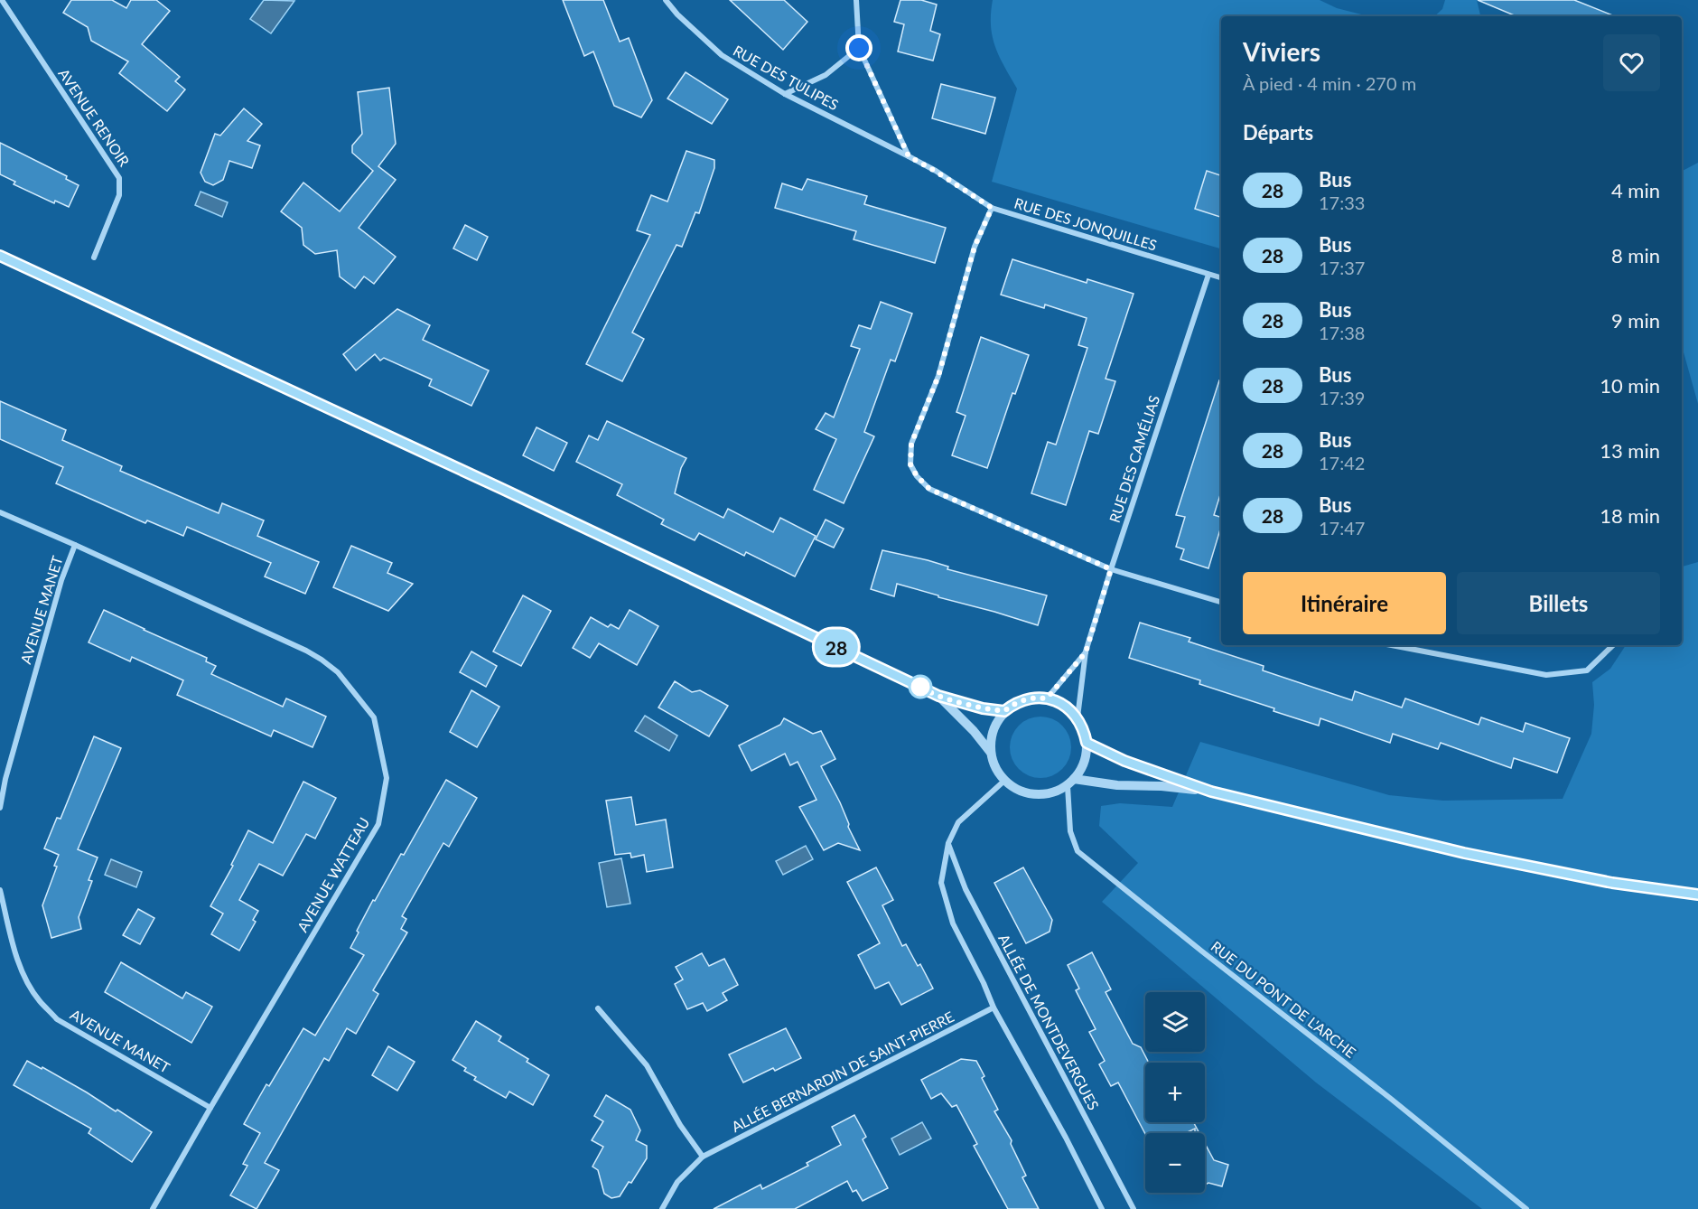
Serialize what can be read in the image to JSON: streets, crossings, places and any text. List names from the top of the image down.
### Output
{
  "streets": {
    "street": [
      "RUE DES TULIPES",
      "AVENUE RENOIR",
      "RUE DES JONQUILLES",
      "RUE DES CAMÉLIAS",
      "AVENUE MANET",
      "AVENUE WATTEAU",
      "RUE DU PONT DE L'ARCHE",
      "ALLÉE DE MONTDEVERGUES",
      "ALLÉE BERNARDIN DE SAINT-PIERRE"
    ]
  },
  "crossings": [
    ["RUE DES TULIPES", "RUE DES JONQUILLES"],
    ["RUE DES JONQUILLES", "RUE DES CAMÉLIAS"],
    ["RUE DES CAMÉLIAS", "RUE DU PONT DE L'ARCHE"],
    ["AVENUE MANET", "AVENUE WATTEAU"]
  ],
  "lines": ["bus line 28"],
  "page": {
    "on_map": "28",
    "heading": [
      ["Viviers", "À pied · 4 min · 270 m"],
      "Départs"
    ],
    "list": [
      {
        "mark": "28",
        "name": "Bus",
        "note": "17:33",
        "value": "4 min"
      },
      {
        "mark": "28",
        "name": "Bus",
        "note": "17:37",
        "value": "8 min"
      },
      {
        "mark": "28",
        "name": "Bus",
        "note": "17:38",
        "value": "9 min"
      },
      {
        "mark": "28",
        "name": "Bus",
        "note": "17:39",
        "value": "10 min"
      },
      {
        "mark": "28",
        "name": "Bus",
        "note": "17:42",
        "value": "13 min"
      },
      {
        "mark": "28",
        "name": "Bus",
        "note": "17:47",
        "value": "18 min"
      }
    ],
    "buttons": ["Itinéraire", "Billets"],
    "map_buttons": ["+", "−"]
  }
}
